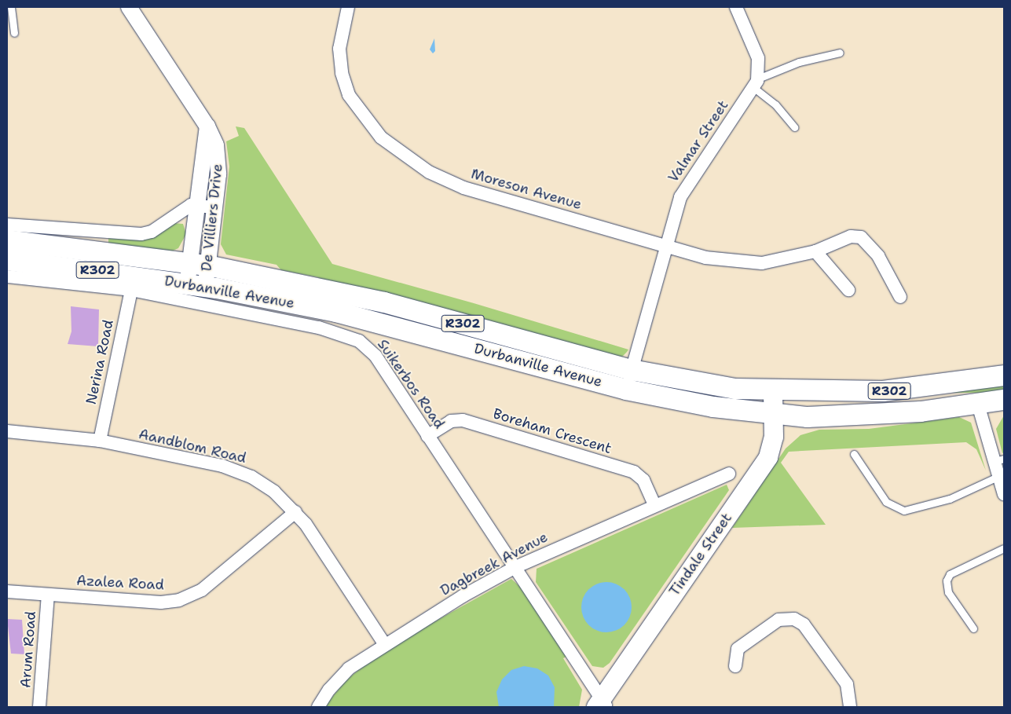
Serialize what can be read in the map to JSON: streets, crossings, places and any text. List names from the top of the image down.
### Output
{
  "streets": {
    "main road": ["R302", "Durbanville Avenue", "Tindale Street"],
    "street": [
      "Valmar Street",
      "Moreson Avenue",
      "De Villiers Drive",
      "Nerina Road",
      "Suikerbos Road",
      "Boreham Crescent",
      "Aandblom Road",
      "Dagbreek Avenue",
      "Azalea Road",
      "Arum Road"
    ]
  },
  "crossings": [
    ["Valmar Street", "Moreson Avenue"],
    ["Valmar Street", "Durbanville Avenue"],
    ["De Villiers Drive", "Durbanville Avenue"],
    ["Durbanville Avenue", "Tindale Street"],
    ["Nerina Road", "Suikerbos Road"],
    ["Nerina Road", "Aandblom Road"],
    ["Suikerbos Road", "Boreham Crescent"],
    ["Suikerbos Road", "Tindale Street"],
    ["Suikerbos Road", "Dagbreek Avenue"],
    ["Boreham Crescent", "Dagbreek Avenue"],
    ["Aandblom Road", "Dagbreek Avenue"],
    ["Aandblom Road", "Azalea Road"],
    ["Azalea Road", "Arum Road"]
  ]
}
